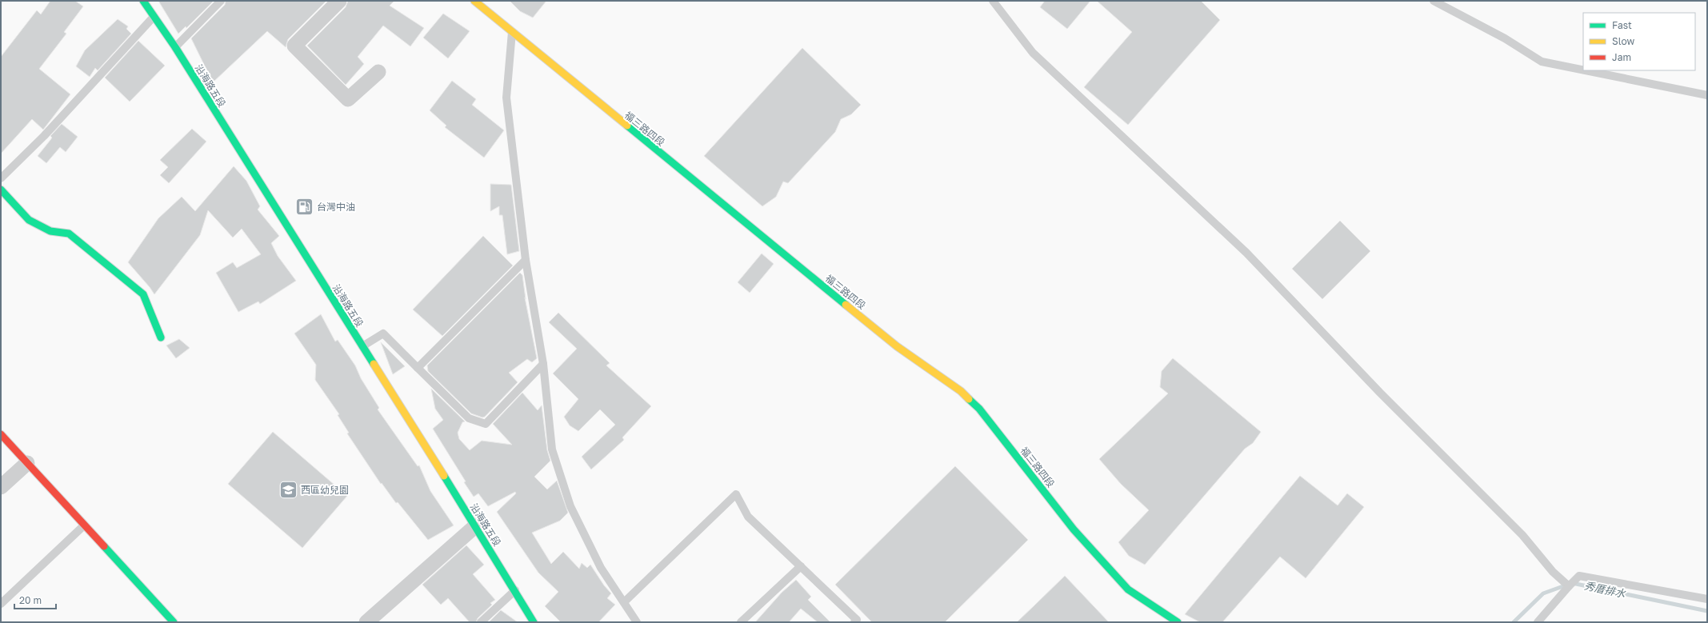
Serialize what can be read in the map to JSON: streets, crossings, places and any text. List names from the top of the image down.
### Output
{
  "streets": {
    "street": ["沿海路五段", "福三路四段"]
  },
  "water": ["秀厝排水"],
  "places": {
    "fuel station": ["台灣中油"],
    "school or university": ["西區幼兒園"]
  },
  "legend": ["Fast", "Slow", "Jam"],
  "scale_bar": "20 m"
}
